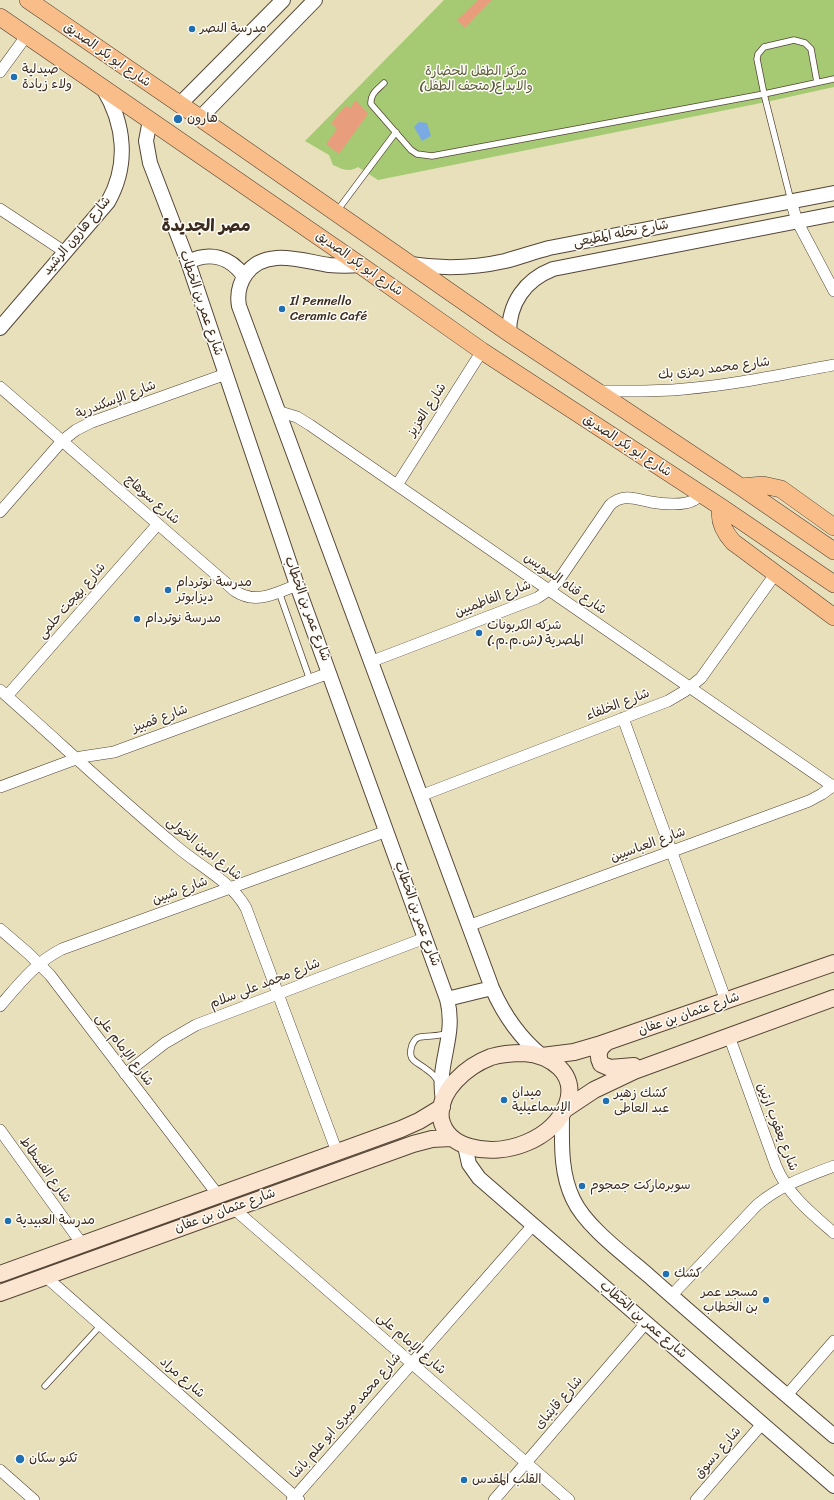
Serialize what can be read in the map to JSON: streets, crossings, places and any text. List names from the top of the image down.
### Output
{
  "streets": {
    "main road": ["شارع ابو بكر الصديق", "شارع عثمان بن عفان"],
    "street": [
      "شارع نخله المطيعى",
      "شارع هارون الرشيد",
      "شارع عمر بن الخطاب",
      "شارع محمد رمزى بك",
      "شارع الإسكندرية",
      "شارع العزيز",
      "شارع سوهاج",
      "شارع قناه السويس",
      "شارع الفاطميين",
      "شارع بهجت حلمى",
      "شارع الخلفاء",
      "شارع قمبيز",
      "شارع العباسيين",
      "شارع امين الخولى",
      "شارع شبين",
      "شارع محمد على سلام",
      "شارع الإمام على",
      "شارع يعقوب ارتين",
      "شارع الفسطاط",
      "شارع مراد",
      "شارع قايتباى",
      "شارع محمد صبرى ابو علم باشا",
      "شارع دسوق"
    ]
  },
  "crossings": [
    ["شارع ابو بكر الصديق", "شارع نخله المطيعى"],
    ["شارع ابو بكر الصديق", "شارع هارون الرشيد"],
    ["شارع ابو بكر الصديق", "شارع عمر بن الخطاب"],
    ["شارع ابو بكر الصديق", "شارع محمد رمزى بك"],
    ["شارع ابو بكر الصديق", "شارع العزيز"],
    ["شارع ابو بكر الصديق", "شارع الفاطميين"],
    ["شارع عمر بن الخطاب", "شارع الإسكندرية"],
    ["شارع عمر بن الخطاب", "شارع سوهاج"],
    ["شارع عمر بن الخطاب", "شارع قمبيز"],
    ["شارع عمر بن الخطاب", "شارع شبين"],
    ["شارع عمر بن الخطاب", "شارع محمد على سلام"],
    ["شارع عمر بن الخطاب", "شارع عثمان بن عفان"],
    ["شارع عمر بن الخطاب", "شارع قايتباى"],
    ["شارع عمر بن الخطاب", "شارع محمد صبرى ابو علم باشا"],
    ["شارع عمر بن الخطاب", "شارع دسوق"],
    ["شارع الإسكندرية", "شارع سوهاج"],
    ["شارع العزيز", "شارع قناه السويس"],
    ["شارع سوهاج", "شارع بهجت حلمى"],
    ["شارع قناه السويس", "شارع الفاطميين"],
    ["شارع قناه السويس", "شارع الخلفاء"],
    ["شارع قناه السويس", "شارع العباسيين"],
    ["شارع بهجت حلمى", "شارع امين الخولى"],
    ["شارع قمبيز", "شارع امين الخولى"],
    ["شارع امين الخولى", "شارع شبين"],
    ["شارع امين الخولى", "شارع محمد على سلام"],
    ["شارع امين الخولى", "شارع عثمان بن عفان"],
    ["شارع شبين", "شارع الإمام على"],
    ["شارع محمد على سلام", "شارع الإمام على"],
    ["شارع عثمان بن عفان", "شارع الإمام على"],
    ["شارع عثمان بن عفان", "شارع الفسطاط"],
    ["شارع عثمان بن عفان", "شارع مراد"],
    ["شارع الإمام على", "شارع قايتباى"],
    ["شارع الإمام على", "شارع محمد صبرى ابو علم باشا"],
    ["شارع مراد", "شارع محمد صبرى ابو علم باشا"]
  ],
  "districts": ["مصر الجديدة"],
  "parks": ["مركز الطفل للحضارة والابداع(متحف الطفل)"],
  "places": [
    "مدرسة النصر",
    "صيدلية ولاء زيادة",
    "هارون",
    "Il Pennello Ceramic Café",
    "مدرسة نوتردام ديزابوتر",
    "مدرسة نوتردام",
    "شركه الكربونات المصرية (ش.م.م.)",
    "ميدان الإسماعيلية",
    "كشك زهير عبد العاطى",
    "سوبرماركت جمجوم",
    "مدرسة العبيدية",
    "كشك",
    "مسجد عمر بن الخطاب",
    "تكنو سكان",
    "القلب المقدس"
  ]
}
